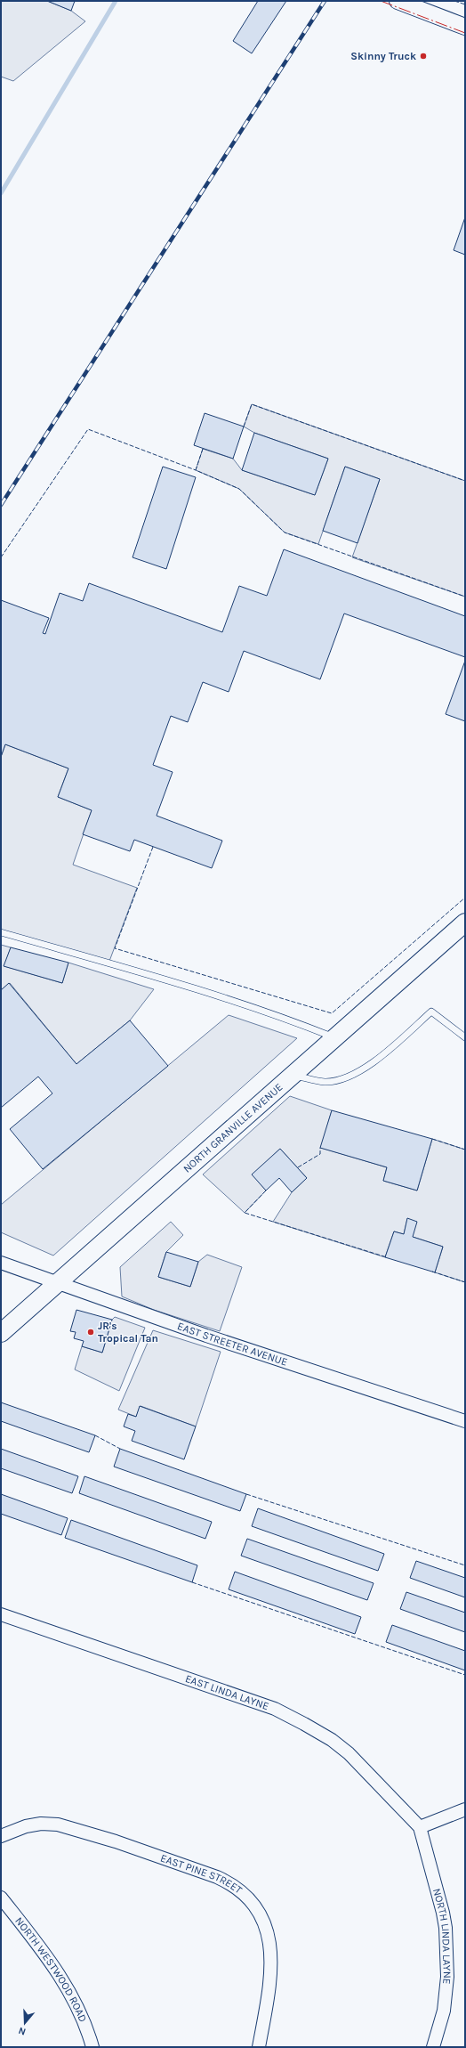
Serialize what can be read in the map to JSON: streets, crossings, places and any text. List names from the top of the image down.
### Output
{
  "streets": {
    "main road": ["NORTH GRANVILLE AVENUE"],
    "street": [
      "EAST STREETER AVENUE",
      "EAST LINDA LAYNE",
      "EAST PINE STREET",
      "NORTH LINDA LAYNE",
      "NORTH WESTWOOD ROAD"
    ]
  },
  "crossings": [
    ["NORTH GRANVILLE AVENUE", "EAST STREETER AVENUE"],
    ["EAST LINDA LAYNE", "NORTH LINDA LAYNE"]
  ],
  "places": ["Skinny Truck", "JR's Tropical Tan"],
  "north": "bottom"
}
